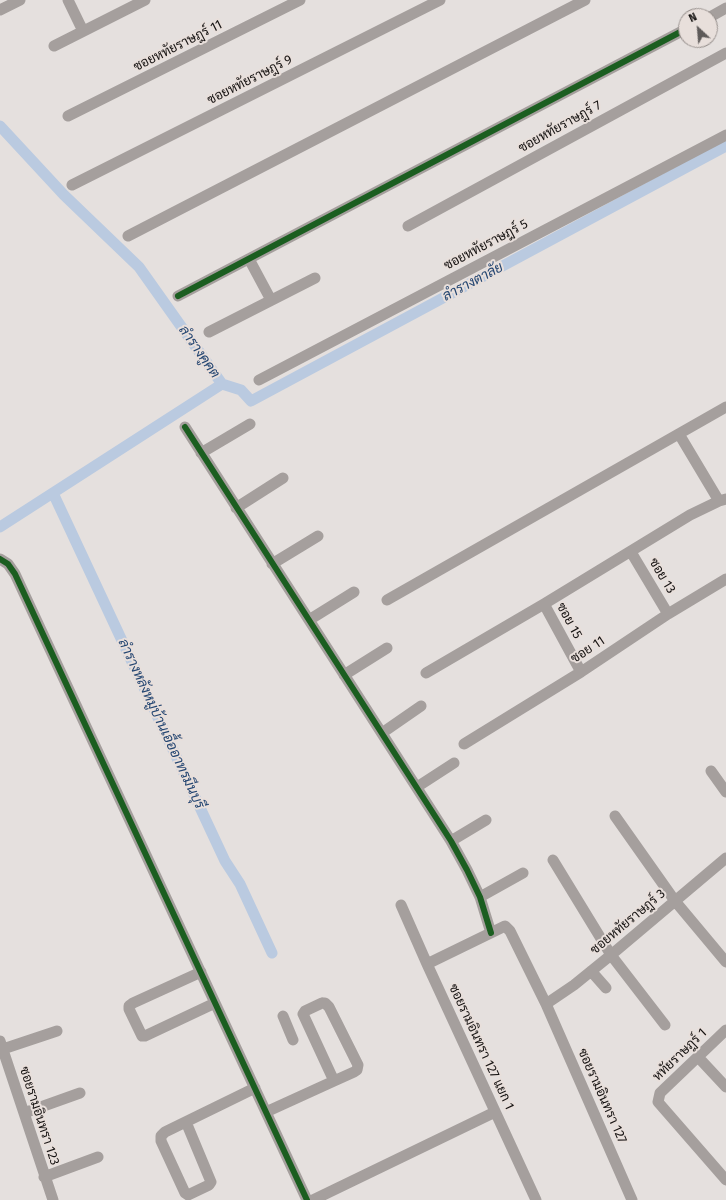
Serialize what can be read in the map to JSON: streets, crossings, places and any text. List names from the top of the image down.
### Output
{
  "streets": {
    "street": [
      "ซอยหทัยราษฎร์ 11",
      "ซอยหทัยราษฎร์ 9",
      "ซอยหทัยราษฎร์ 7",
      "ซอยหทัยราษฎร์ 5",
      "ซอย 13",
      "ซอย 15",
      "ซอย 11",
      "ซอยหทัยราษฎร์ 3",
      "ซอยรามอินทรา 127 แยก 1",
      "หทัยราษฎร์ 1",
      "ซอยรามอินทรา 127",
      "ซอยรามอินทรา 123"
    ]
  },
  "crossings": [
    ["ซอย 13", "ซอย 11"],
    ["ซอย 15", "ซอย 11"],
    ["ซอยหทัยราษฎร์ 3", "ซอยรามอินทรา 127"]
  ],
  "water": ["ลำรางตาลัย", "ลำรางคูคต", "ลำรางหลังหมู่บ้านเอื้ออาทรมีนบุรี"],
  "north": "top left"
}
